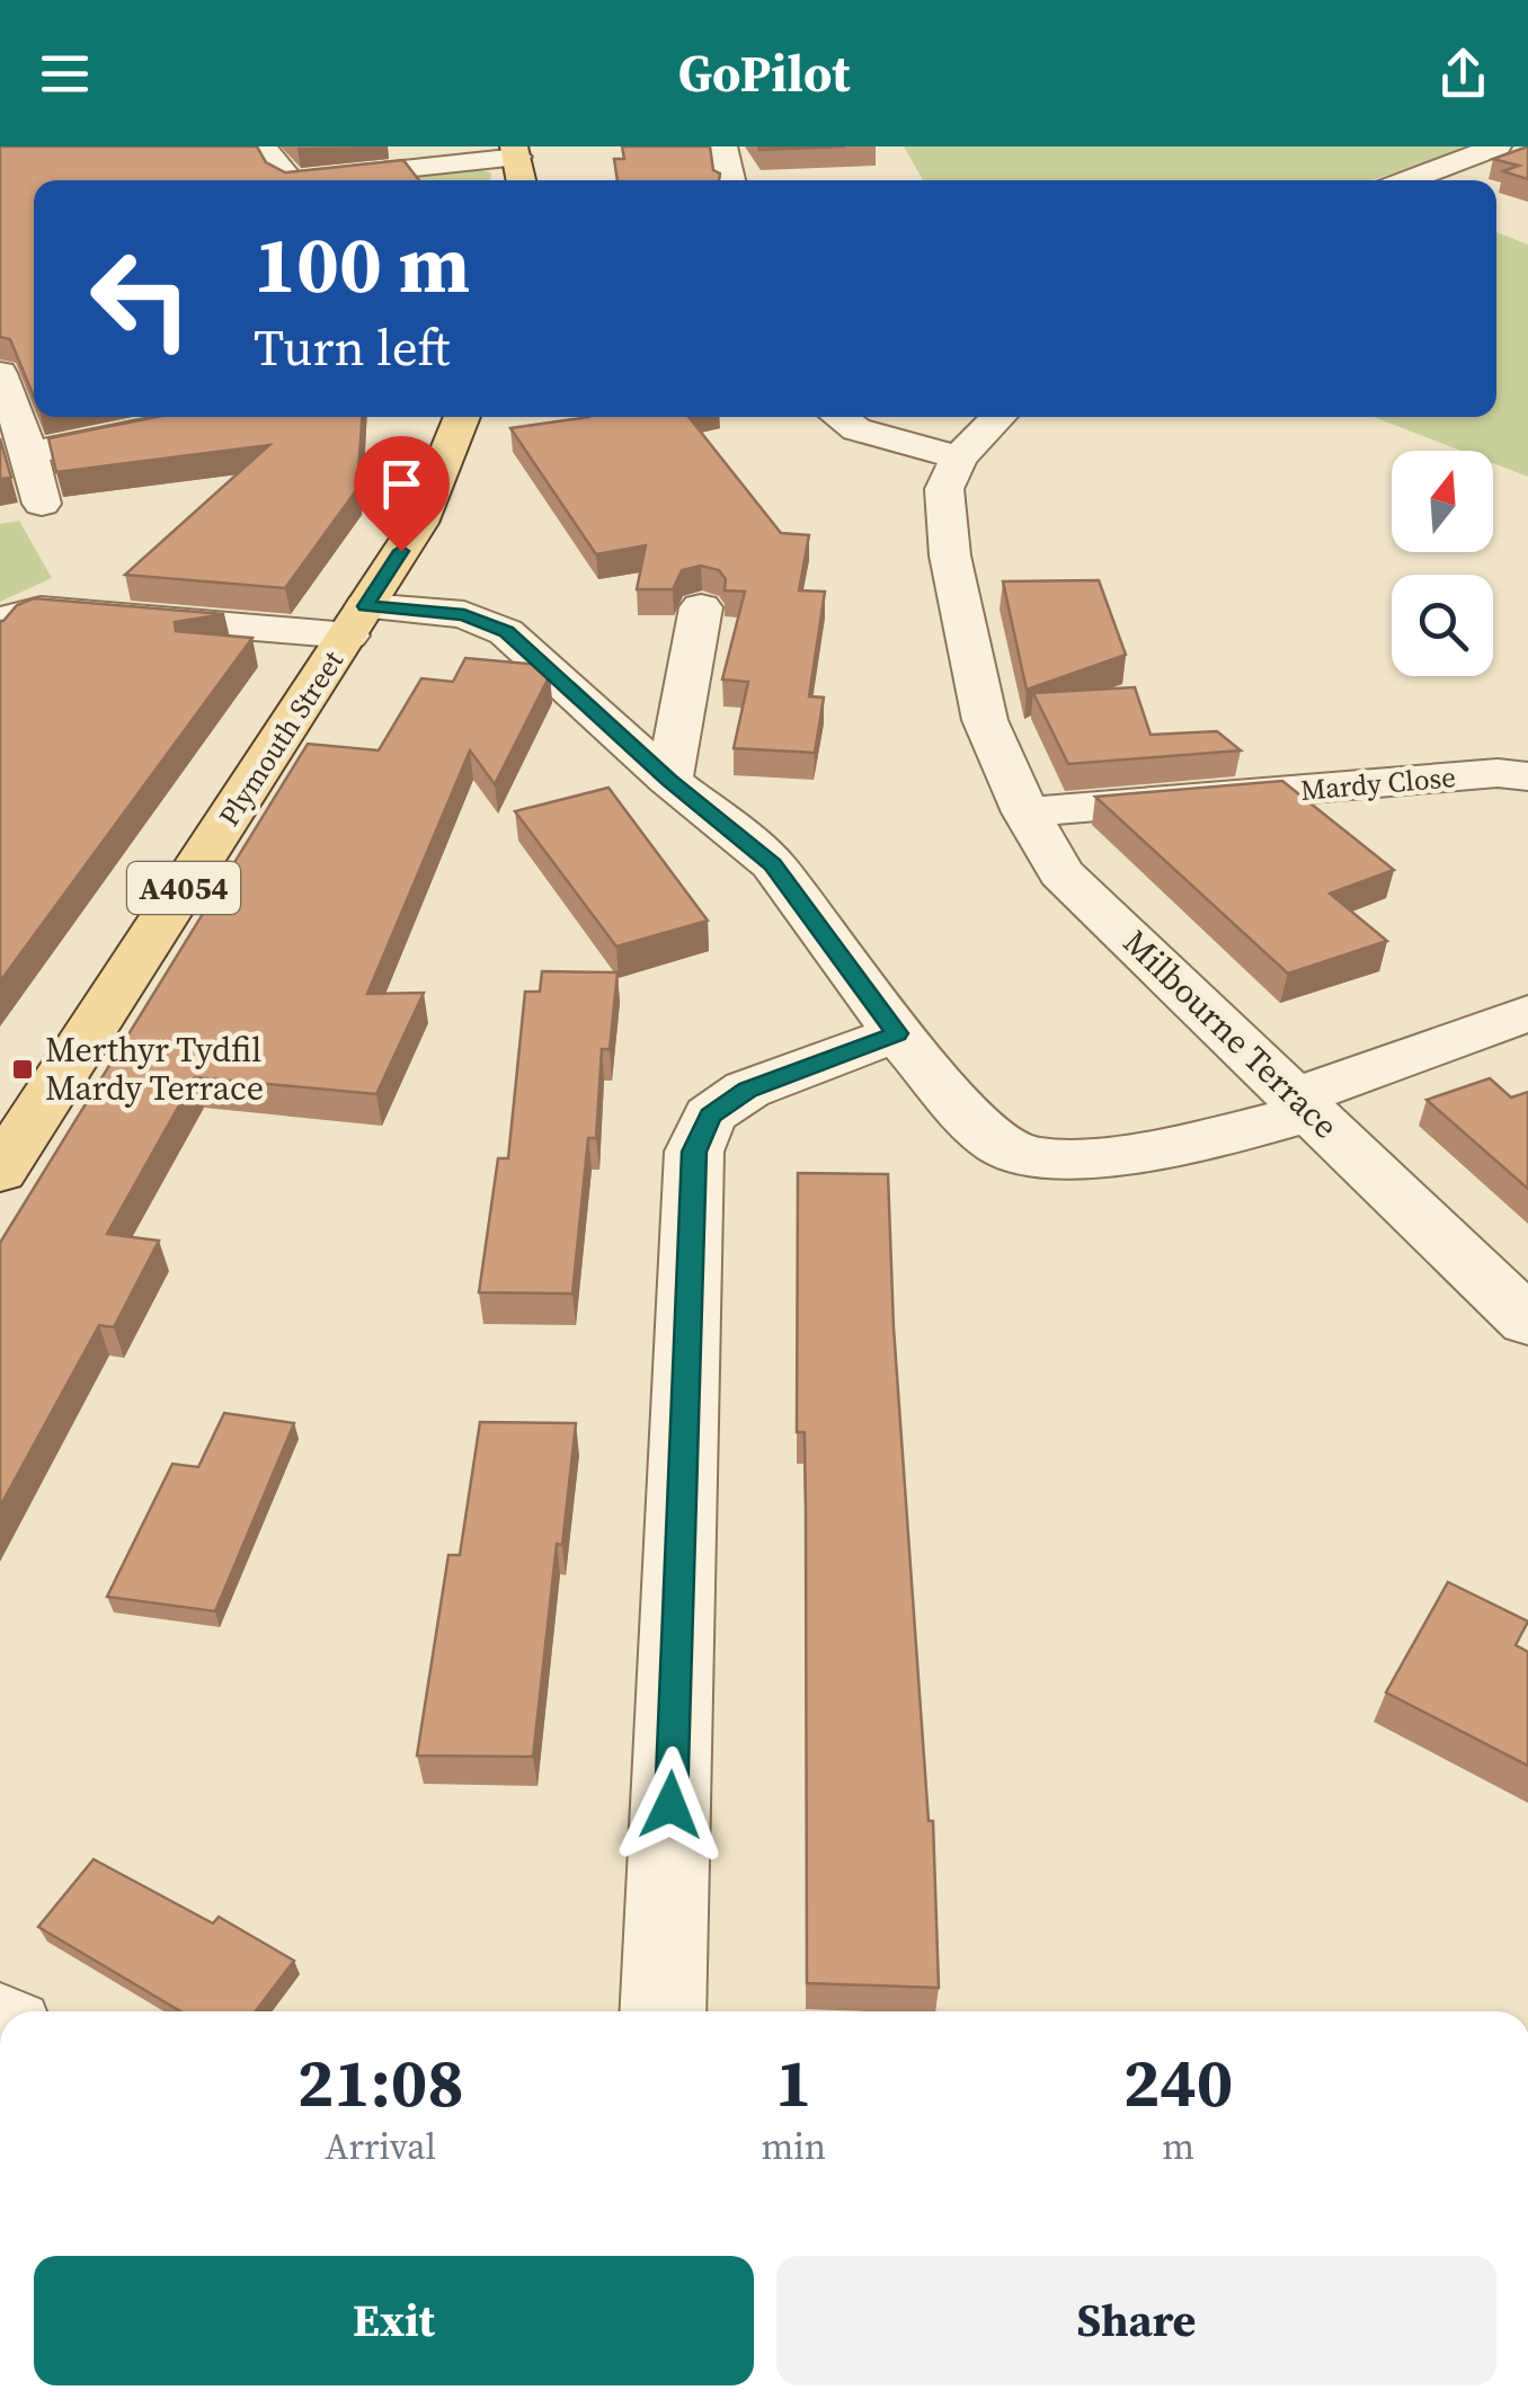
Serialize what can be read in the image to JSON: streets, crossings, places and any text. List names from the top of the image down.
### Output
{
  "streets": {
    "main road": ["Plymouth Street", "A4054"],
    "street": ["Mardy Close", "Milbourne Terrace"]
  },
  "crossings": [
    ["Mardy Close", "Milbourne Terrace"]
  ],
  "places": {
    "transit": ["Merthyr Tydfil Mardy Terrace"]
  },
  "north": "top",
  "page": {
    "header": "GoPilot",
    "turn": ["100 m", "Turn left"],
    "eta": [
      "21:08",
      "Arrival",
      "1",
      "min",
      "240",
      "m"
    ],
    "buttons": ["Exit", "Share"]
  }
}
